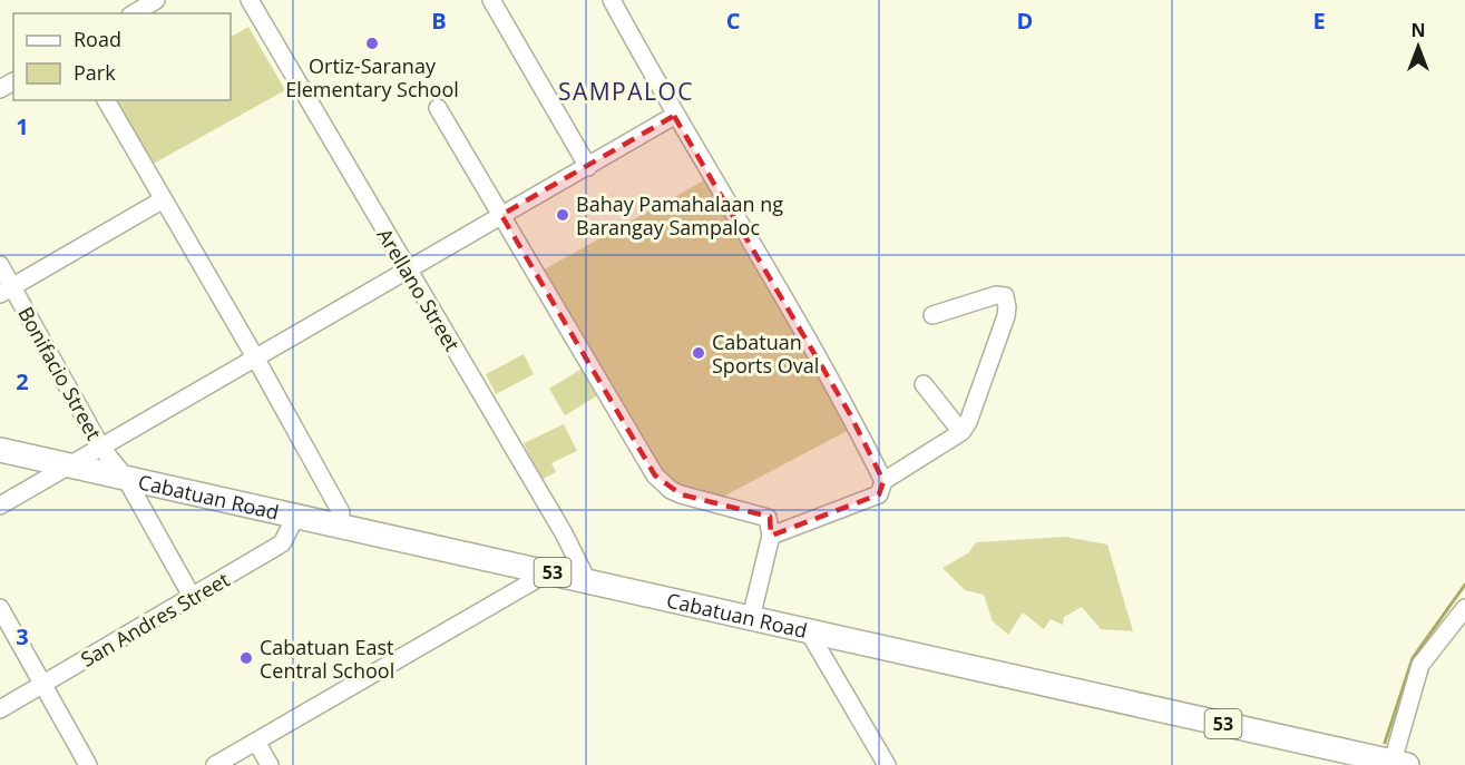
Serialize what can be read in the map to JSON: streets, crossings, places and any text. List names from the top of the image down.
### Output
{
  "streets": {
    "highway": ["Cabatuan Road", "53"],
    "street": ["Arellano Street", "Bonifacio Street", "San Andres Street"]
  },
  "crossings": [
    ["Arellano Street", "Cabatuan Road"],
    ["Bonifacio Street", "Cabatuan Road"],
    ["Bonifacio Street", "San Andres Street"],
    ["Cabatuan Road", "53"],
    ["Cabatuan Road", "San Andres Street"]
  ],
  "districts": ["SAMPALOC"],
  "places": [
    "Ortiz-Saranay Elementary School",
    "Bahay Pamahalaan ng Barangay Sampaloc",
    "Cabatuan Sports Oval",
    "Cabatuan East Central School"
  ],
  "legend": ["Road", "Park"],
  "north": "top",
  "grid": {
    "columns": [
      "B",
      "C",
      "D",
      "E"
    ],
    "rows": ["1", "2", "3"]
  }
}
